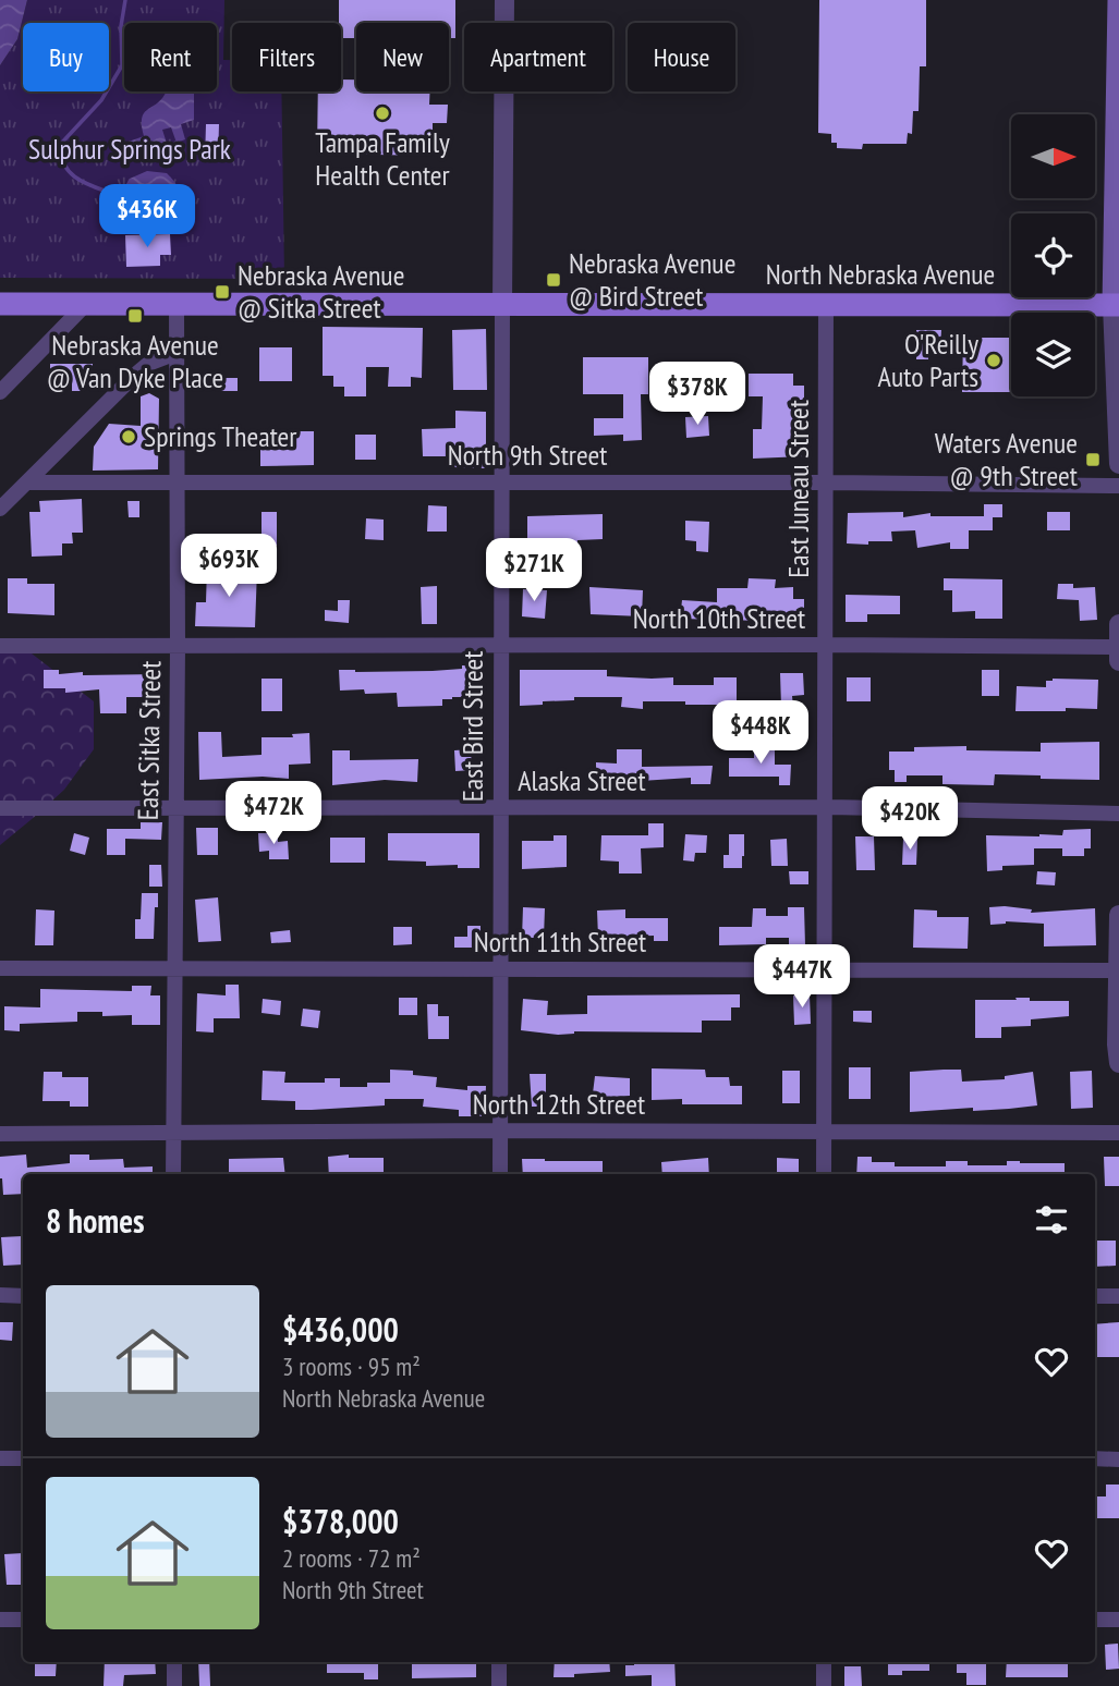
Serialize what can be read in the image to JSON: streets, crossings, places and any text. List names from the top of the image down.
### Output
{
  "streets": {
    "main road": ["North Nebraska Avenue"],
    "street": [
      "North 9th Street",
      "East Juneau Street",
      "North 10th Street",
      "East Bird Street",
      "East Sitka Street",
      "Alaska Street",
      "North 11th Street",
      "North 12th Street"
    ]
  },
  "crossings": [
    ["North Nebraska Avenue", "East Juneau Street"],
    ["North Nebraska Avenue", "East Bird Street"],
    ["North Nebraska Avenue", "East Sitka Street"],
    ["North 9th Street", "East Juneau Street"],
    ["North 9th Street", "East Bird Street"],
    ["North 9th Street", "East Sitka Street"],
    ["East Juneau Street", "North 10th Street"],
    ["East Juneau Street", "Alaska Street"],
    ["East Juneau Street", "North 11th Street"],
    ["East Juneau Street", "North 12th Street"],
    ["North 10th Street", "East Bird Street"],
    ["North 10th Street", "East Sitka Street"],
    ["East Bird Street", "Alaska Street"],
    ["East Bird Street", "North 11th Street"],
    ["East Bird Street", "North 12th Street"],
    ["East Sitka Street", "Alaska Street"],
    ["East Sitka Street", "North 11th Street"],
    ["East Sitka Street", "North 12th Street"]
  ],
  "parks": ["Sulphur Springs Park"],
  "places": {
    "other": ["Tampa Family Health Center", "O'Reilly Auto Parts", "Springs Theater"],
    "transit": [
      "Nebraska Avenue @ Bird Street",
      "Nebraska Avenue @ Sitka Street",
      "Nebraska Avenue @ Van Dyke Place",
      "Waters Avenue @ 9th Street"
    ]
  },
  "north": "right",
  "page": {
    "chip": [
      "Buy",
      "Rent",
      "Filters",
      "New",
      "Apartment",
      "House"
    ],
    "price": [
      "$436K",
      "$378K",
      "$693K",
      "$271K",
      "$448K",
      "$472K",
      "$420K",
      "$447K"
    ],
    "heading": "8 homes",
    "list": [
      {
        "name": "$436,000",
        "note": "3 rooms · 95 m² · North Nebraska Avenue"
      },
      {
        "name": "$378,000",
        "note": "2 rooms · 72 m² · North 9th Street"
      }
    ]
  }
}
